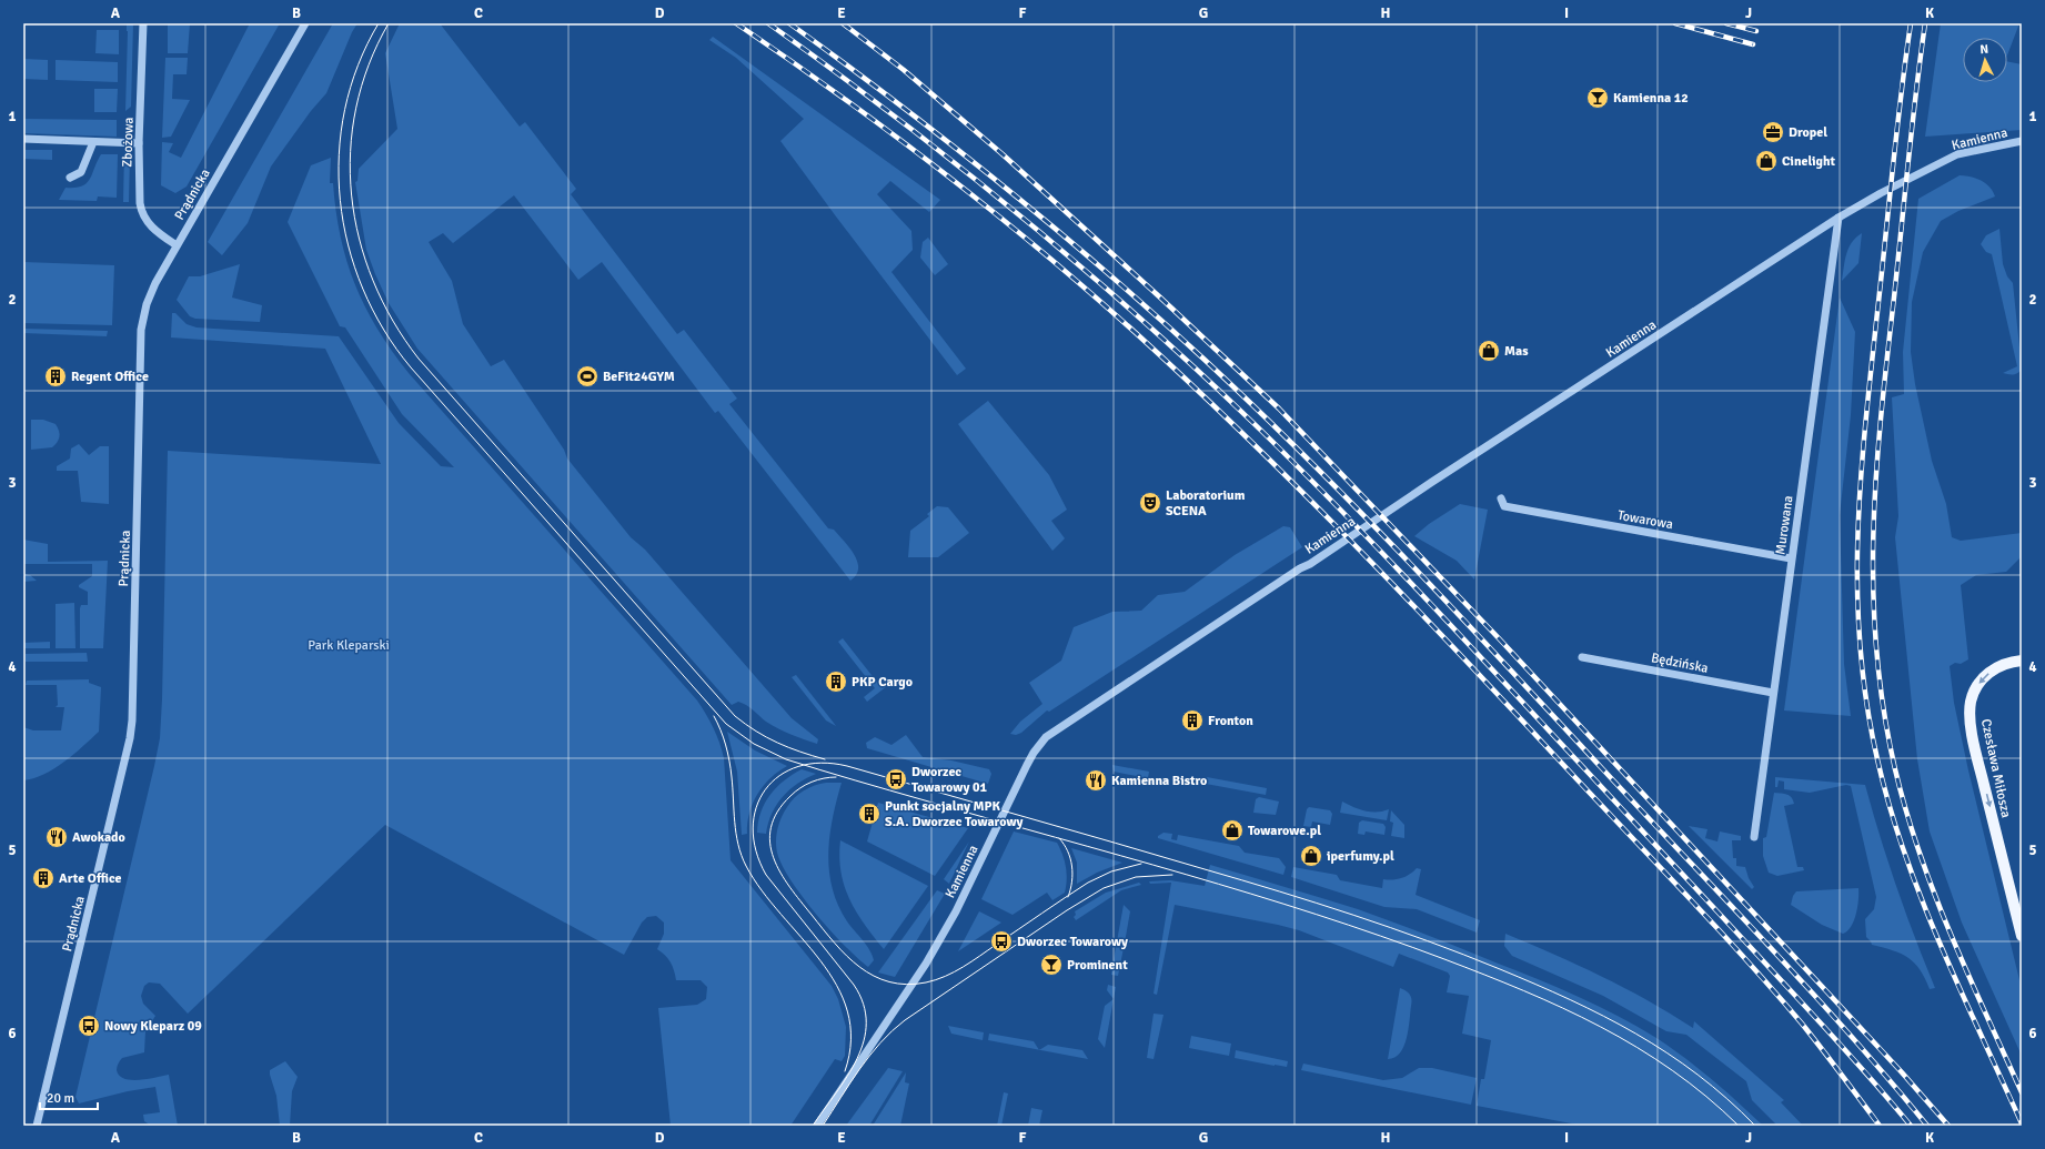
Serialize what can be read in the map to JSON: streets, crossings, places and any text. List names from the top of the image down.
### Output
{
  "streets": {
    "main road": ["Czesława Miłosza"],
    "street": [
      "Kamienna",
      "Zbożowa",
      "Prądnicka",
      "Towarowa",
      "Murowana",
      "Będzińska"
    ]
  },
  "crossings": [
    ["Kamienna", "Murowana"],
    ["Zbożowa", "Prądnicka"],
    ["Towarowa", "Murowana"],
    ["Murowana", "Będzińska"]
  ],
  "one_way": ["Czesława Miłosza"],
  "parks": ["Park Kleparski"],
  "places": {
    "bar": ["Kamienna 12", "Prominent"],
    "office": ["Dropel"],
    "shop": [
      "Cinelight",
      "Mas",
      "Towarowe.pl",
      "iperfumy.pl"
    ],
    "building": [
      "Regent Office",
      "PKP Cargo",
      "Fronton",
      "Punkt socjalny MPK S.A. Dworzec Towarowy",
      "Arte Office"
    ],
    "sports": ["BeFit24GYM"],
    "theatre": ["Laboratorium SCENA"],
    "bus stop": ["Dworzec Towarowy 01", "Dworzec Towarowy", "Nowy Kleparz 09"],
    "restaurant": ["Kamienna Bistro", "Awokado"]
  },
  "scale_bar": "20 m",
  "north": "top",
  "grid": {
    "columns": [
      "A",
      "B",
      "C",
      "D",
      "E",
      "F",
      "G",
      "H",
      "I",
      "J",
      "K"
    ],
    "rows": [
      "1",
      "2",
      "3",
      "4",
      "5",
      "6"
    ]
  }
}
